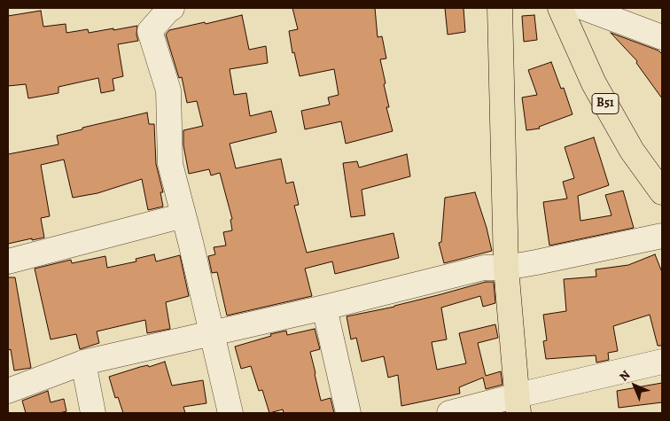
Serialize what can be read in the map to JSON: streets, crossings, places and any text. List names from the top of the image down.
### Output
{
  "streets": {
    "main road": ["B51"]
  },
  "north": "top left"
}
